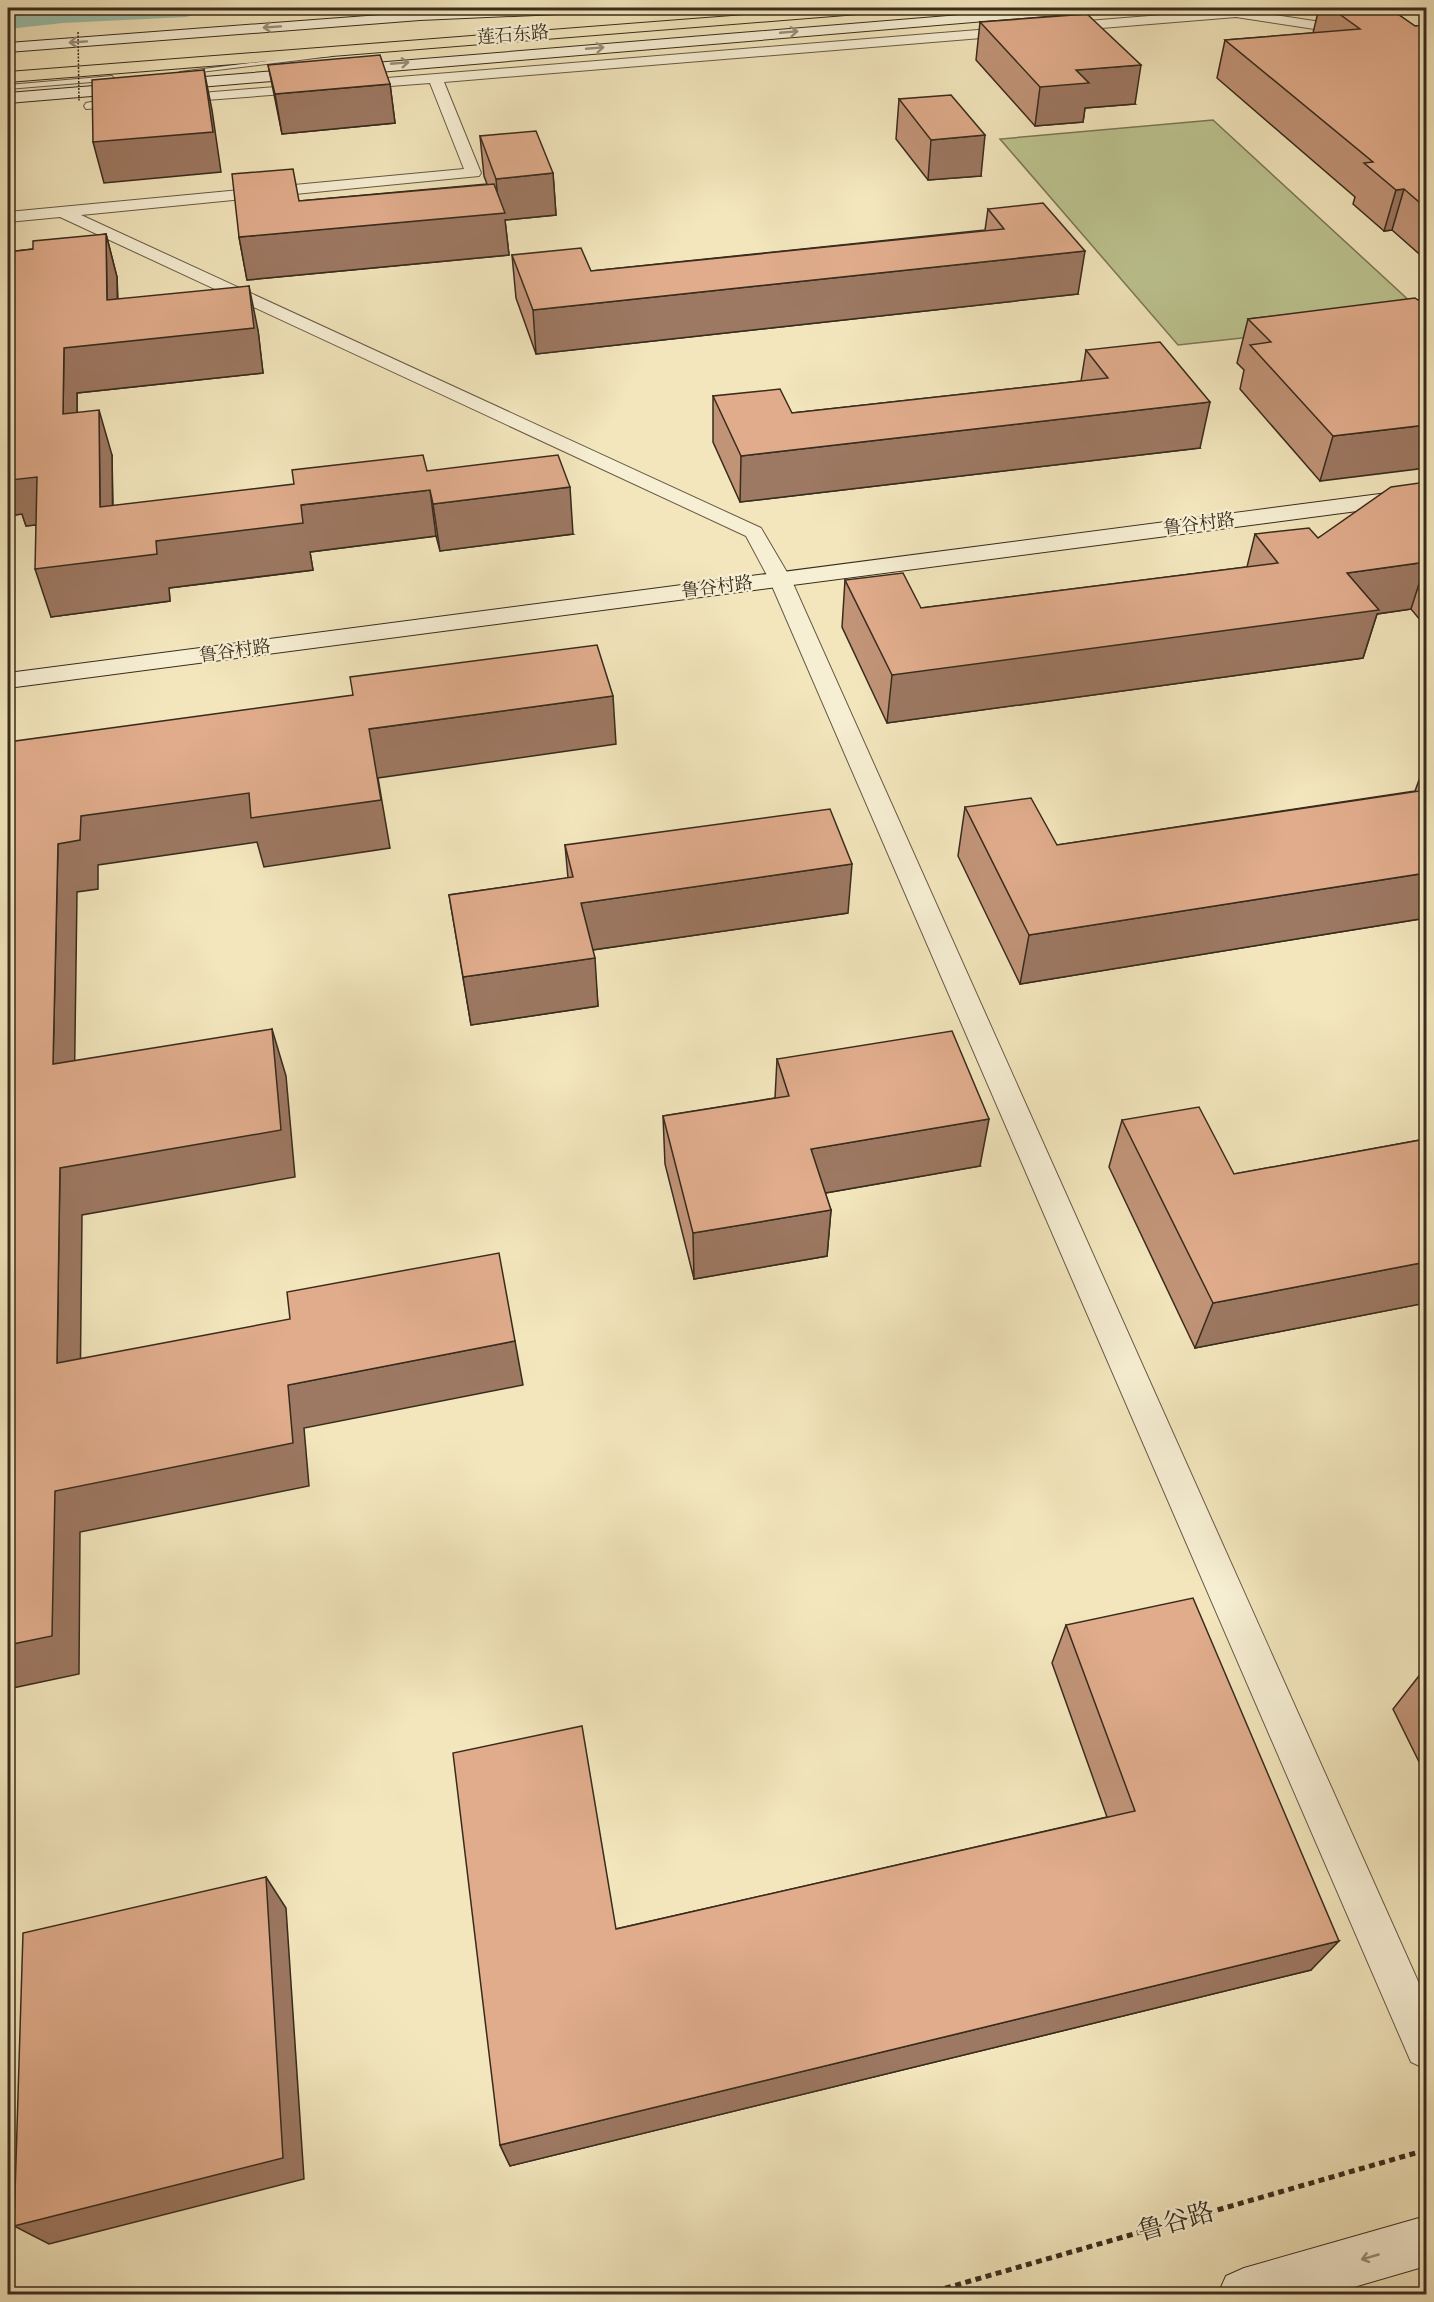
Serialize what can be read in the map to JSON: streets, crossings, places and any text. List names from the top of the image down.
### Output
{
  "streets": {
    "highway": ["莲石东路"],
    "street": ["鲁谷村路"],
    "path": ["鲁谷路"]
  }
}
